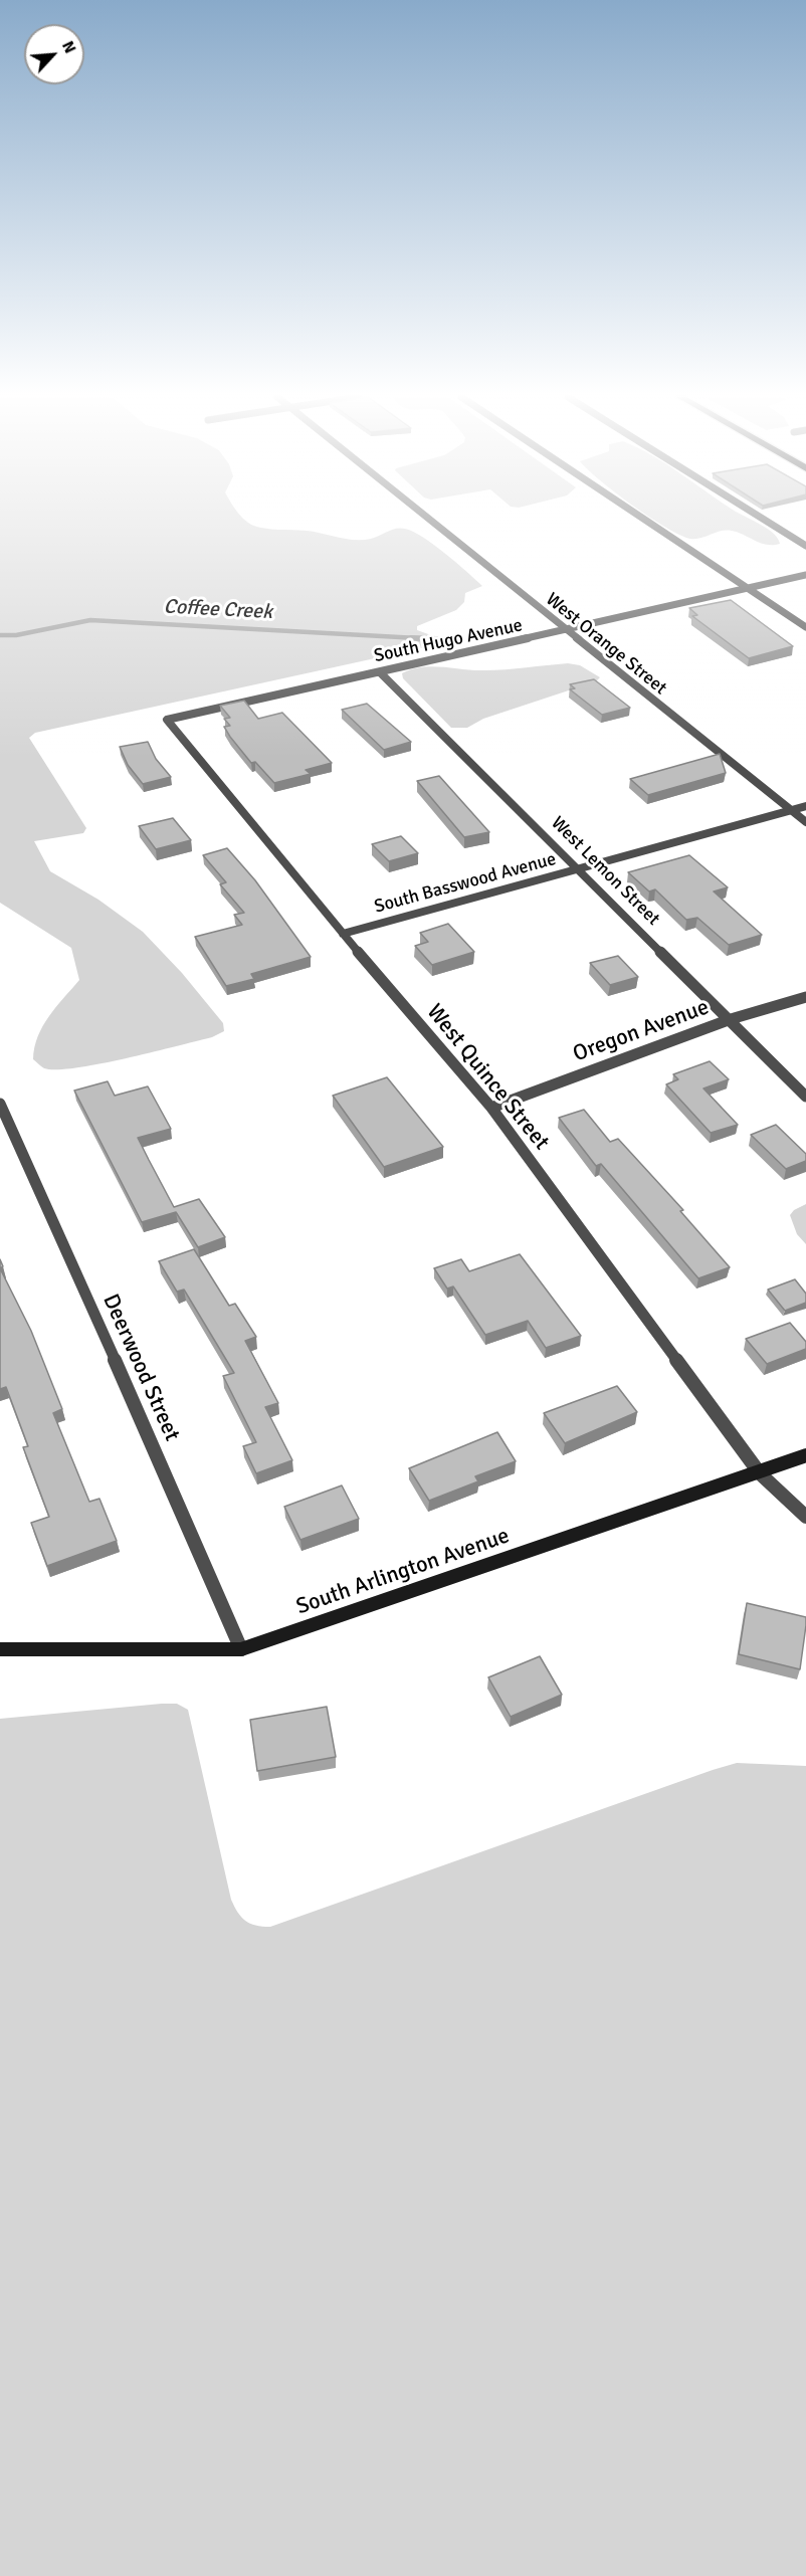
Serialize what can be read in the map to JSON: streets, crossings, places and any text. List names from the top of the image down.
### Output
{
  "streets": {
    "main road": ["South Arlington Avenue"],
    "street": [
      "South Hugo Avenue",
      "West Orange Street",
      "West Lemon Street",
      "South Basswood Avenue",
      "Oregon Avenue",
      "West Quince Street",
      "Deerwood Street"
    ]
  },
  "crossings": [
    ["South Hugo Avenue", "West Orange Street"],
    ["South Hugo Avenue", "West Lemon Street"],
    ["South Hugo Avenue", "West Quince Street"],
    ["West Orange Street", "South Basswood Avenue"],
    ["West Lemon Street", "South Basswood Avenue"],
    ["West Lemon Street", "Oregon Avenue"],
    ["South Basswood Avenue", "West Quince Street"],
    ["Oregon Avenue", "West Quince Street"],
    ["West Quince Street", "South Arlington Avenue"],
    ["Deerwood Street", "South Arlington Avenue"]
  ],
  "water": ["Coffee Creek"],
  "north": "top right"
}
